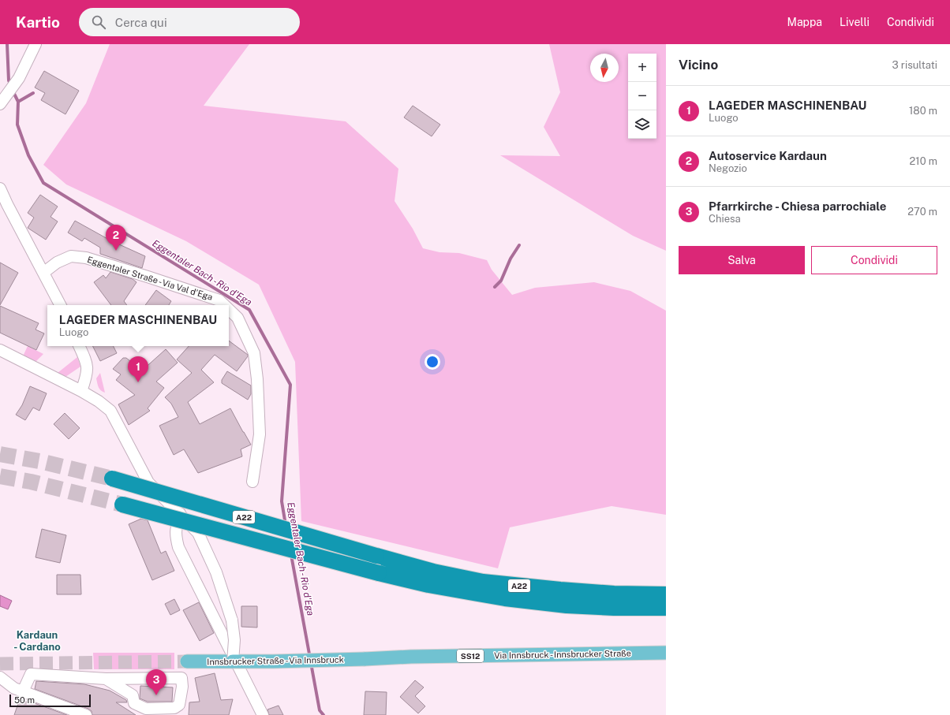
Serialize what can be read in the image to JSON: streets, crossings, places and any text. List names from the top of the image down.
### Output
{
  "streets": {
    "highway": ["A22"],
    "main road": ["Via Innsbruck - Innsbrucker Straße", "SS12", "Innsbrucker Straße - Via Innsbruck"],
    "street": ["Eggentaler Straße - Via Val d'Ega"]
  },
  "crossings": [
    ["Via Innsbruck - Innsbrucker Straße", "Innsbrucker Straße - Via Innsbruck"]
  ],
  "districts": ["Kardaun - Cardano"],
  "water": ["Eggentaler Bach - Rio d'Ega"],
  "scale_bar": "50 m",
  "north": "bottom",
  "page": {
    "header": "Kartio",
    "search": "Cerca qui",
    "nav": ["Mappa", "Livelli", "Condividi"],
    "heading": ["Vicino", "3 risultati"],
    "map_buttons": ["+", "−"],
    "list": [
      {
        "mark": "1",
        "name": "LAGEDER MASCHINENBAU",
        "note": "Luogo",
        "value": "180 m"
      },
      {
        "mark": "2",
        "name": "Autoservice Kardaun",
        "note": "Negozio",
        "value": "210 m"
      },
      {
        "mark": "3",
        "name": "Pfarrkirche - Chiesa parrochiale",
        "note": "Chiesa",
        "value": "270 m"
      }
    ],
    "pins": ["2", "1", "3"],
    "buttons": ["Salva", "Condividi"],
    "popup": ["LAGEDER MASCHINENBAU", "Luogo"],
    "scale": "50 m"
  }
}
